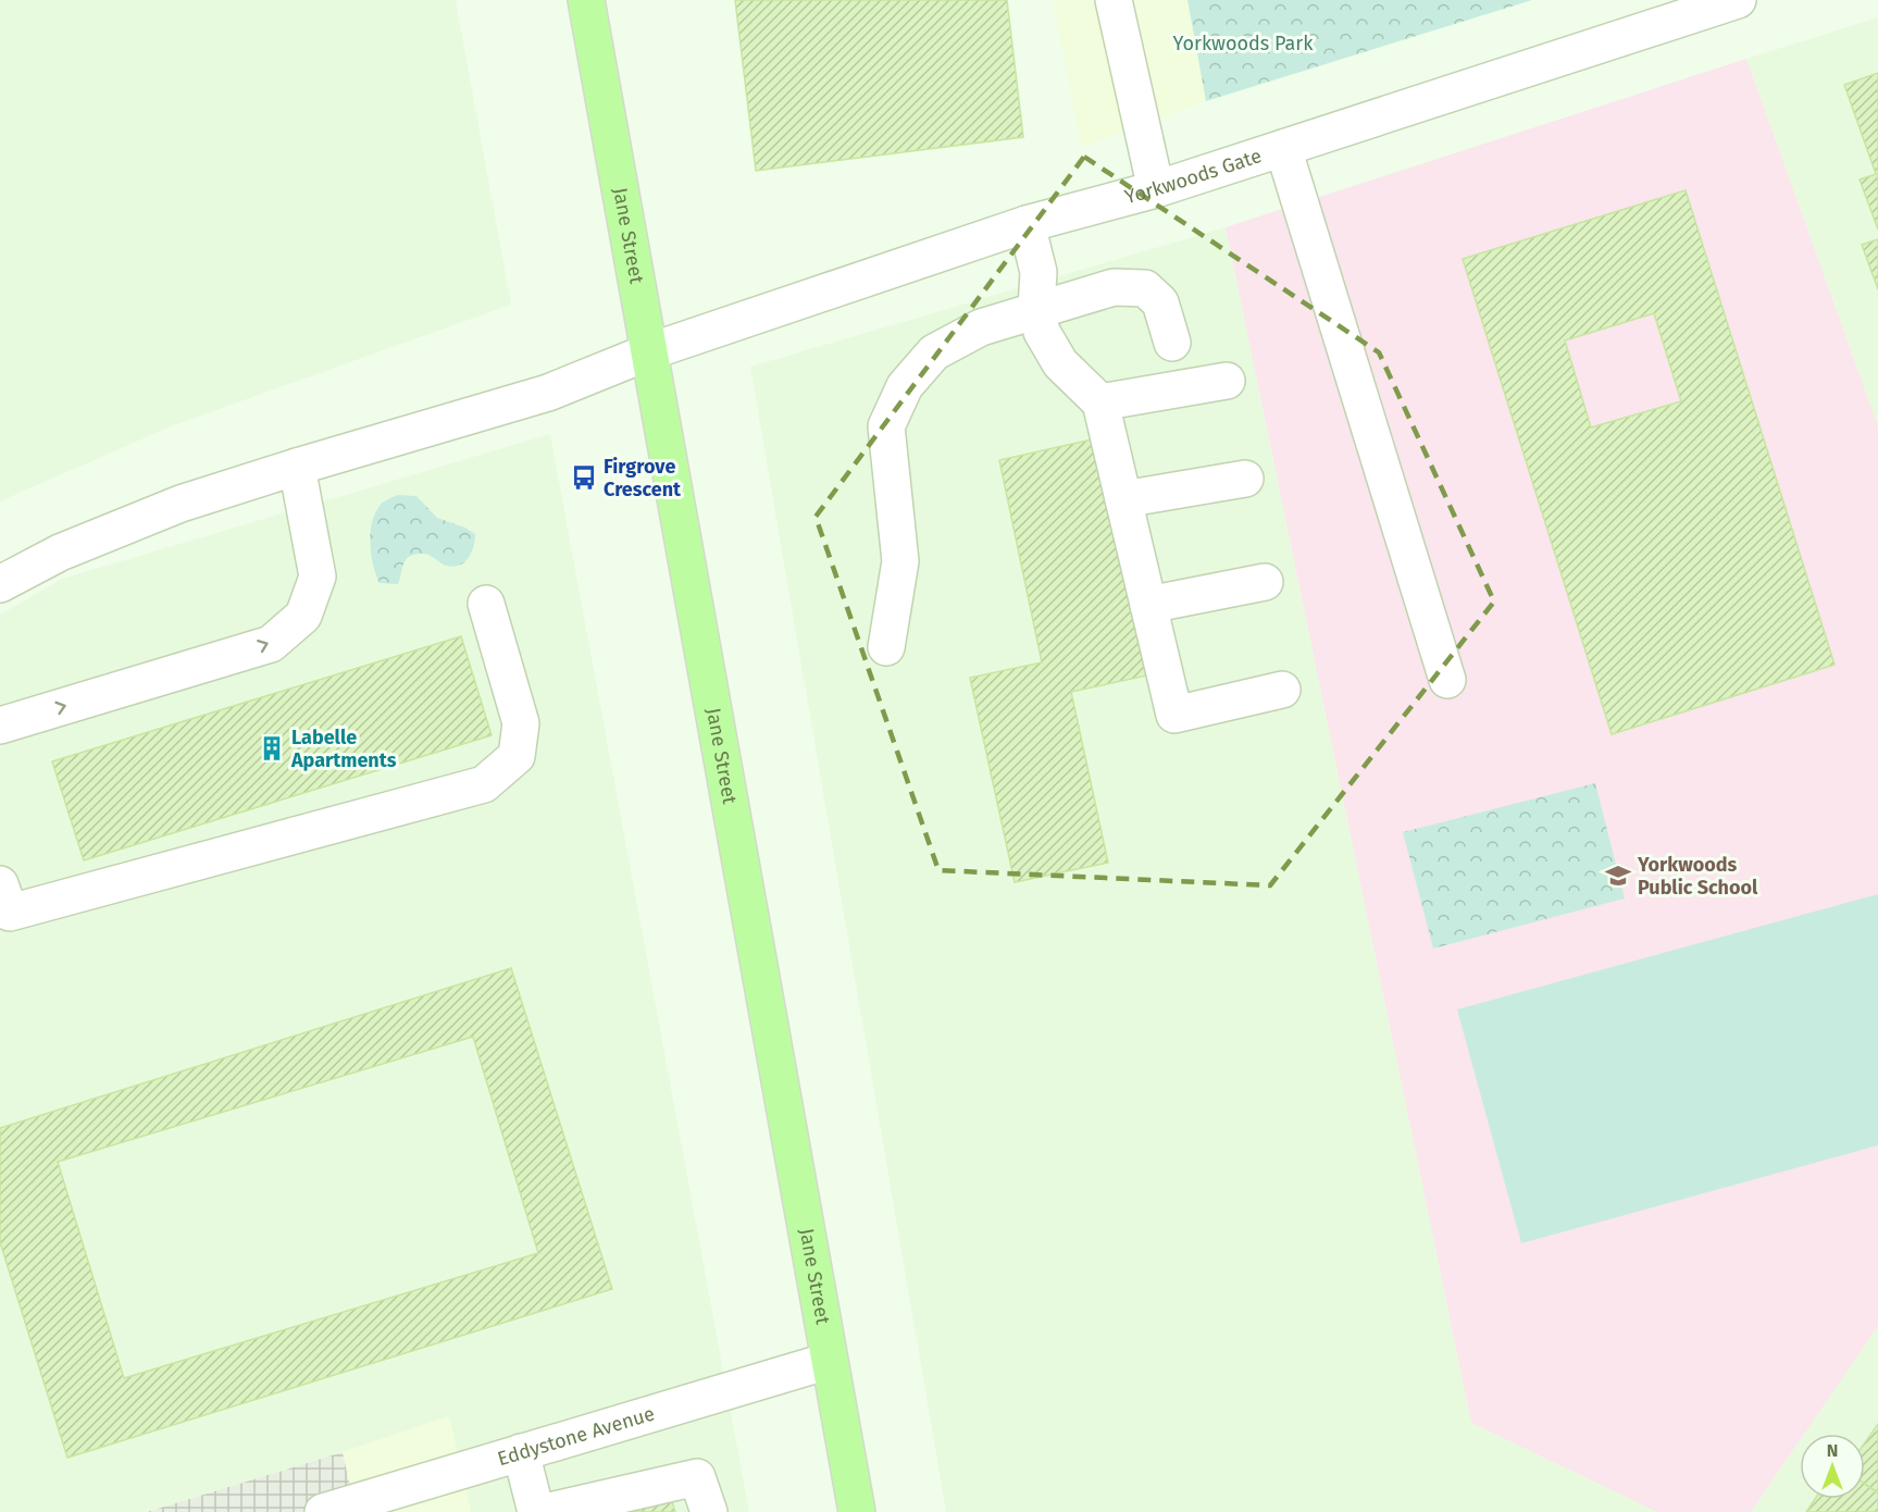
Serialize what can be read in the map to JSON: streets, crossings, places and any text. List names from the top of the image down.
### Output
{
  "streets": {
    "main road": ["Jane Street"],
    "street": ["Yorkwoods Gate", "Eddystone Avenue"]
  },
  "crossings": [
    ["Yorkwoods Gate", "Jane Street"],
    ["Jane Street", "Eddystone Avenue"]
  ],
  "parks": ["Yorkwoods Park"],
  "places": {
    "bus stop": ["Firgrove Crescent"],
    "building": ["Labelle Apartments"],
    "school or university": ["Yorkwoods Public School"]
  },
  "north": "top"
}
